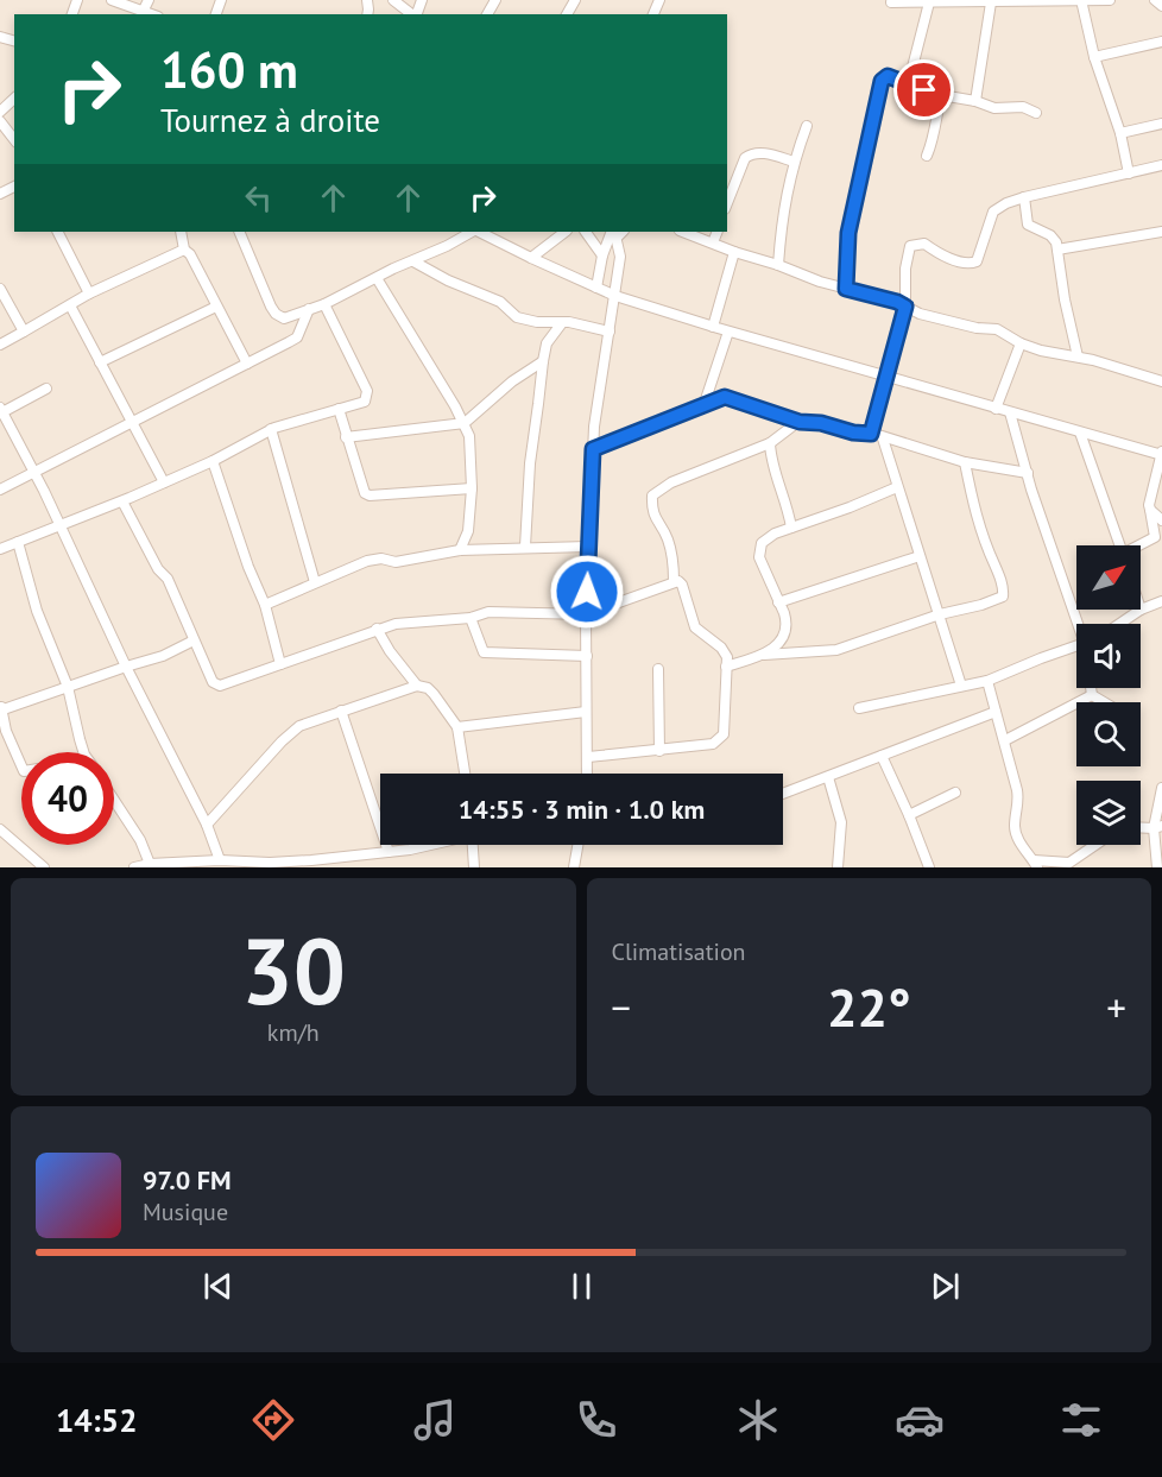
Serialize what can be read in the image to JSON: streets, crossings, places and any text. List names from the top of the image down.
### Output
{
  "north": "top right",
  "page": {
    "turn": ["160 m", "Tournez à droite"],
    "limit": "40",
    "trip": "14:55 · 3 min · 1.0 km",
    "tile": [
      ["30", "km/h"],
      "Climatisation"
    ],
    "heat": ["−", "22°", "+"],
    "song": ["97.0 FM", "Musique"],
    "tabs": "14:52"
  }
}
